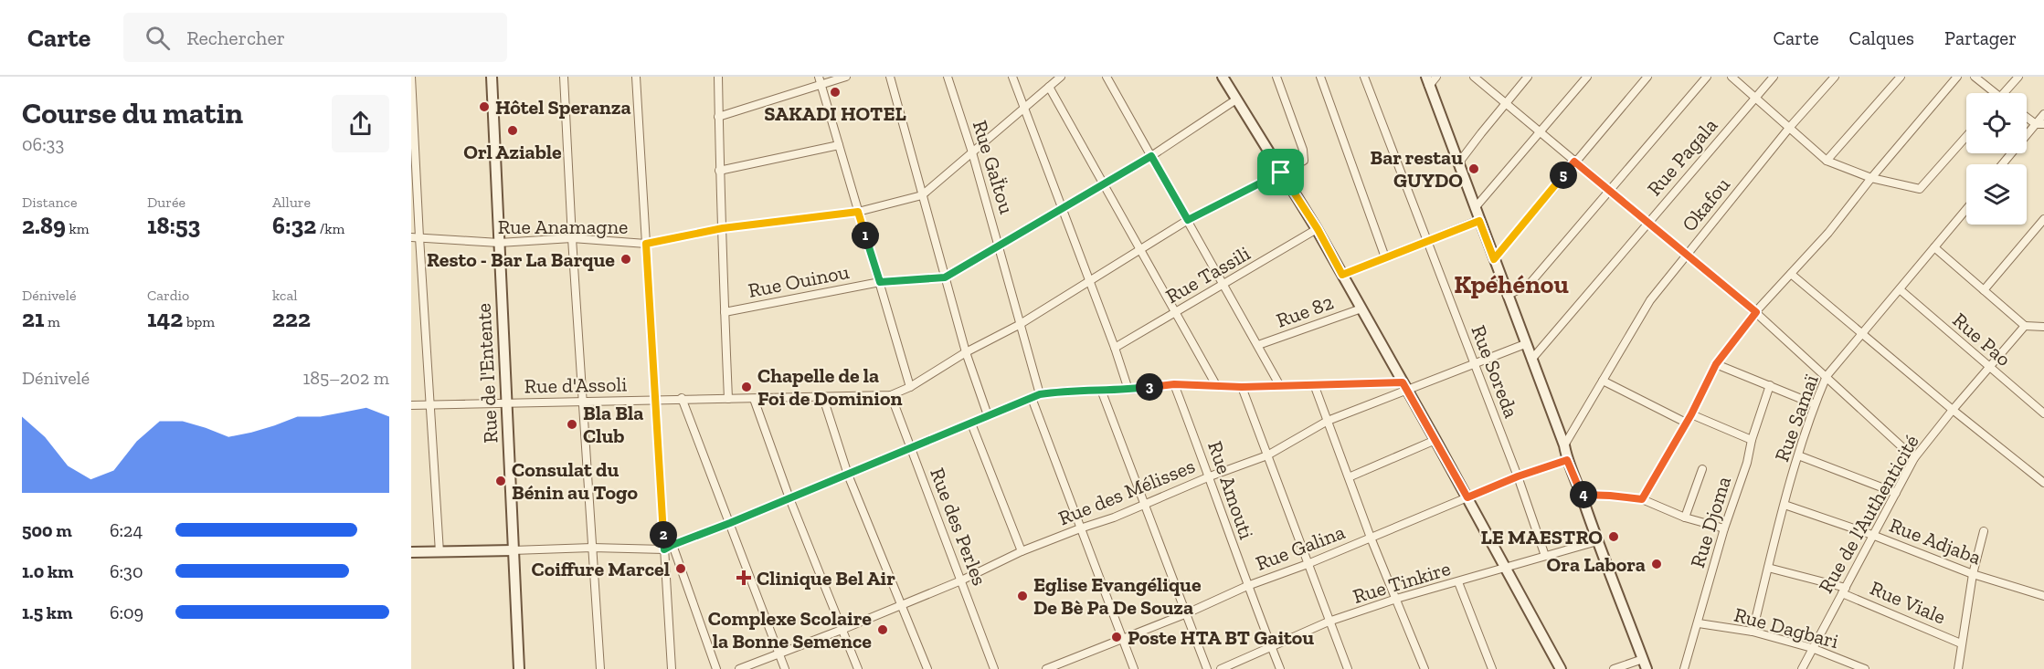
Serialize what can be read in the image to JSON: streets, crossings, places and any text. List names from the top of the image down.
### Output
{
  "streets": {
    "street": [
      "Rue Pagala",
      "Rue GaÏtou",
      "Okafou",
      "Rue Anamagne",
      "Rue Tassili",
      "Rue Ouinou",
      "Rue 82",
      "Rue Pao",
      "Rue Soreda",
      "Rue de l'Entente",
      "Rue d'Assoli",
      "Rue Samaï",
      "Rue Amouti",
      "Rue des Mélisses",
      "Rue de l'Authenticité",
      "Rue Djoma",
      "Rue des Perles",
      "Rue Adjaba",
      "Rue Galina",
      "Rue Tinkire",
      "Rue Viale",
      "Rue Dagbari"
    ]
  },
  "crossings": [
    ["Rue GaÏtou", "Rue Anamagne"],
    ["Rue GaÏtou", "Rue d'Assoli"],
    ["Rue Anamagne", "Rue de l'Entente"],
    ["Rue Pao", "Rue Samaï"],
    ["Rue Pao", "Rue de l'Authenticité"],
    ["Rue Soreda", "Rue des Mélisses"],
    ["Rue Soreda", "Rue Galina"],
    ["Rue Soreda", "Rue Tinkire"],
    ["Rue de l'Entente", "Rue d'Assoli"],
    ["Rue d'Assoli", "Rue des Perles"],
    ["Rue Samaï", "Rue Adjaba"],
    ["Rue Samaï", "Rue Viale"],
    ["Rue Samaï", "Rue Dagbari"],
    ["Rue Amouti", "Rue des Mélisses"],
    ["Rue Amouti", "Rue Galina"],
    ["Rue Amouti", "Rue Tinkire"],
    ["Rue des Mélisses", "Rue des Perles"],
    ["Rue de l'Authenticité", "Rue Adjaba"],
    ["Rue de l'Authenticité", "Rue Viale"],
    ["Rue de l'Authenticité", "Rue Dagbari"],
    ["Rue Djoma", "Rue Dagbari"]
  ],
  "districts": ["Kpéhénou"],
  "places": {
    "other": [
      "SAKADI HOTEL",
      "Hôtel Speranza",
      "Orl Aziable",
      "Bar restau GUYDO",
      "Resto - Bar La Barque",
      "Chapelle de la Foi de Dominion",
      "Bla Bla Club",
      "Consulat du Bénin au Togo",
      "LE MAESTRO",
      "Ora Labora",
      "Coiffure Marcel",
      "Eglise Evangélique De Bè Pa De Souza",
      "Complexe Scolaire la Bonne Semence",
      "Poste HTA BT Gaitou"
    ],
    "health": ["Clinique Bel Air"]
  },
  "page": {
    "header": "Carte",
    "search": "Rechercher",
    "nav": ["Carte", "Calques", "Partager"],
    "heading": ["Course du matin", "06:33"],
    "pins": [
      "5",
      "1",
      "3",
      "4",
      "2"
    ],
    "stats": [
      ["Distance", "2.89 km"],
      ["Durée", "18:53"],
      ["Allure", "6:32 /km"],
      ["Dénivelé", "21 m"],
      ["Cardio", "142 bpm"],
      ["kcal", "222"]
    ],
    "chart": ["Dénivelé", "185–202 m"],
    "list": [
      {
        "name": "500 m",
        "note": "6:24"
      },
      {
        "name": "1.0 km",
        "note": "6:30"
      },
      {
        "name": "1.5 km",
        "note": "6:09"
      }
    ]
  }
}
